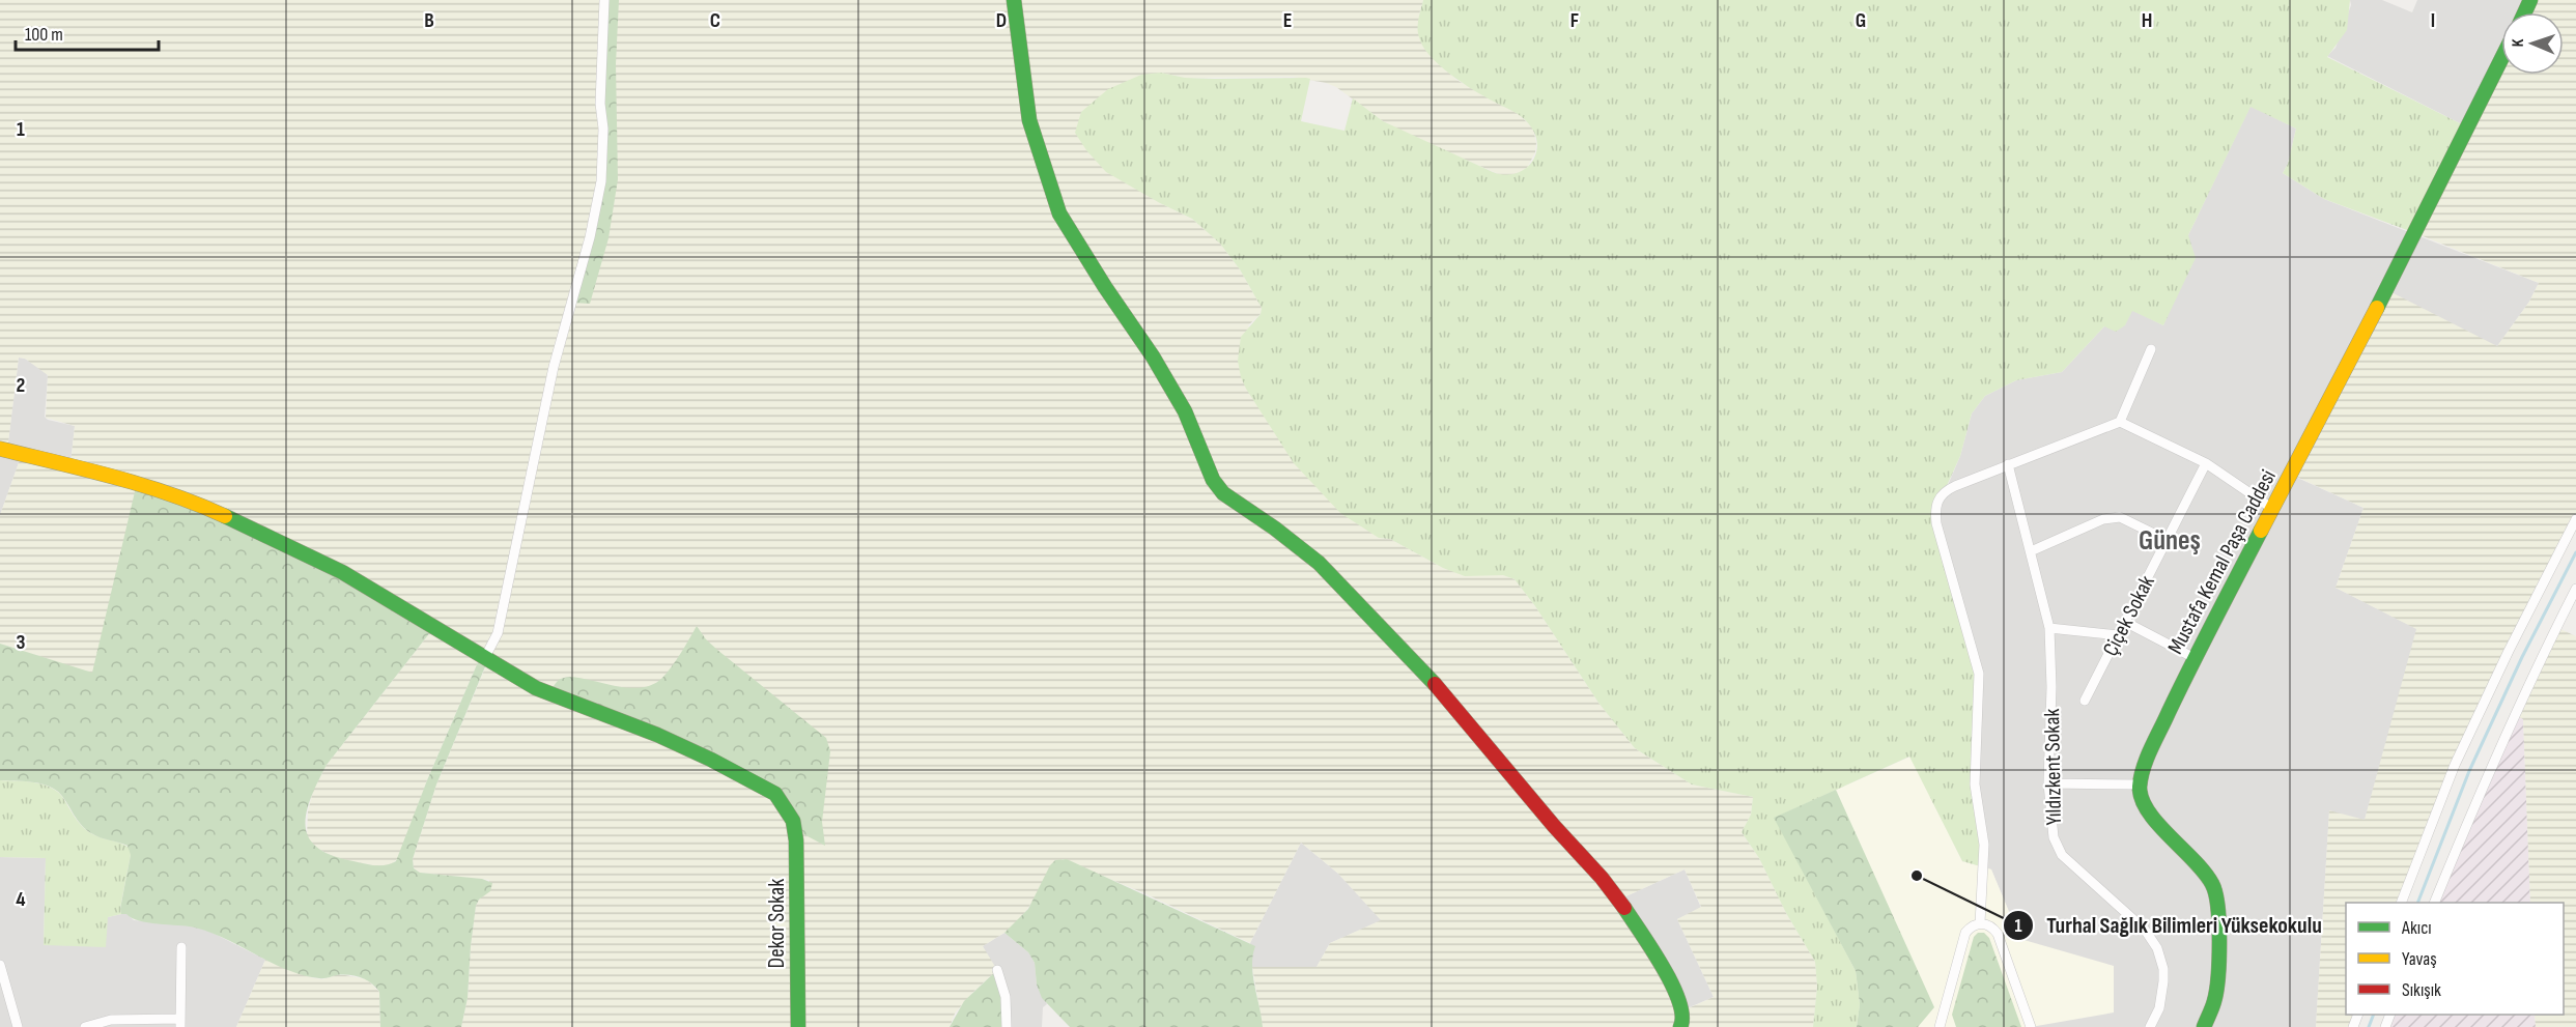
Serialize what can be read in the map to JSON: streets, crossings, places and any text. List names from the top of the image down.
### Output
{
  "streets": {
    "street": [
      "Mustafa Kemal Paşa Caddesi",
      "Çiçek Sokak",
      "Yıldızkent Sokak",
      "Dekor Sokak"
    ]
  },
  "districts": ["Güneş"],
  "places": ["Turhal Sağlık Bilimleri Yüksekokulu"],
  "legend": ["Akıcı", "Yavaş", "Sıkışık"],
  "scale_bar": "100 m",
  "north": "left",
  "grid": {
    "columns": [
      "B",
      "C",
      "D",
      "E",
      "F",
      "G",
      "H",
      "I"
    ],
    "rows": [
      "1",
      "2",
      "3",
      "4"
    ]
  }
}
